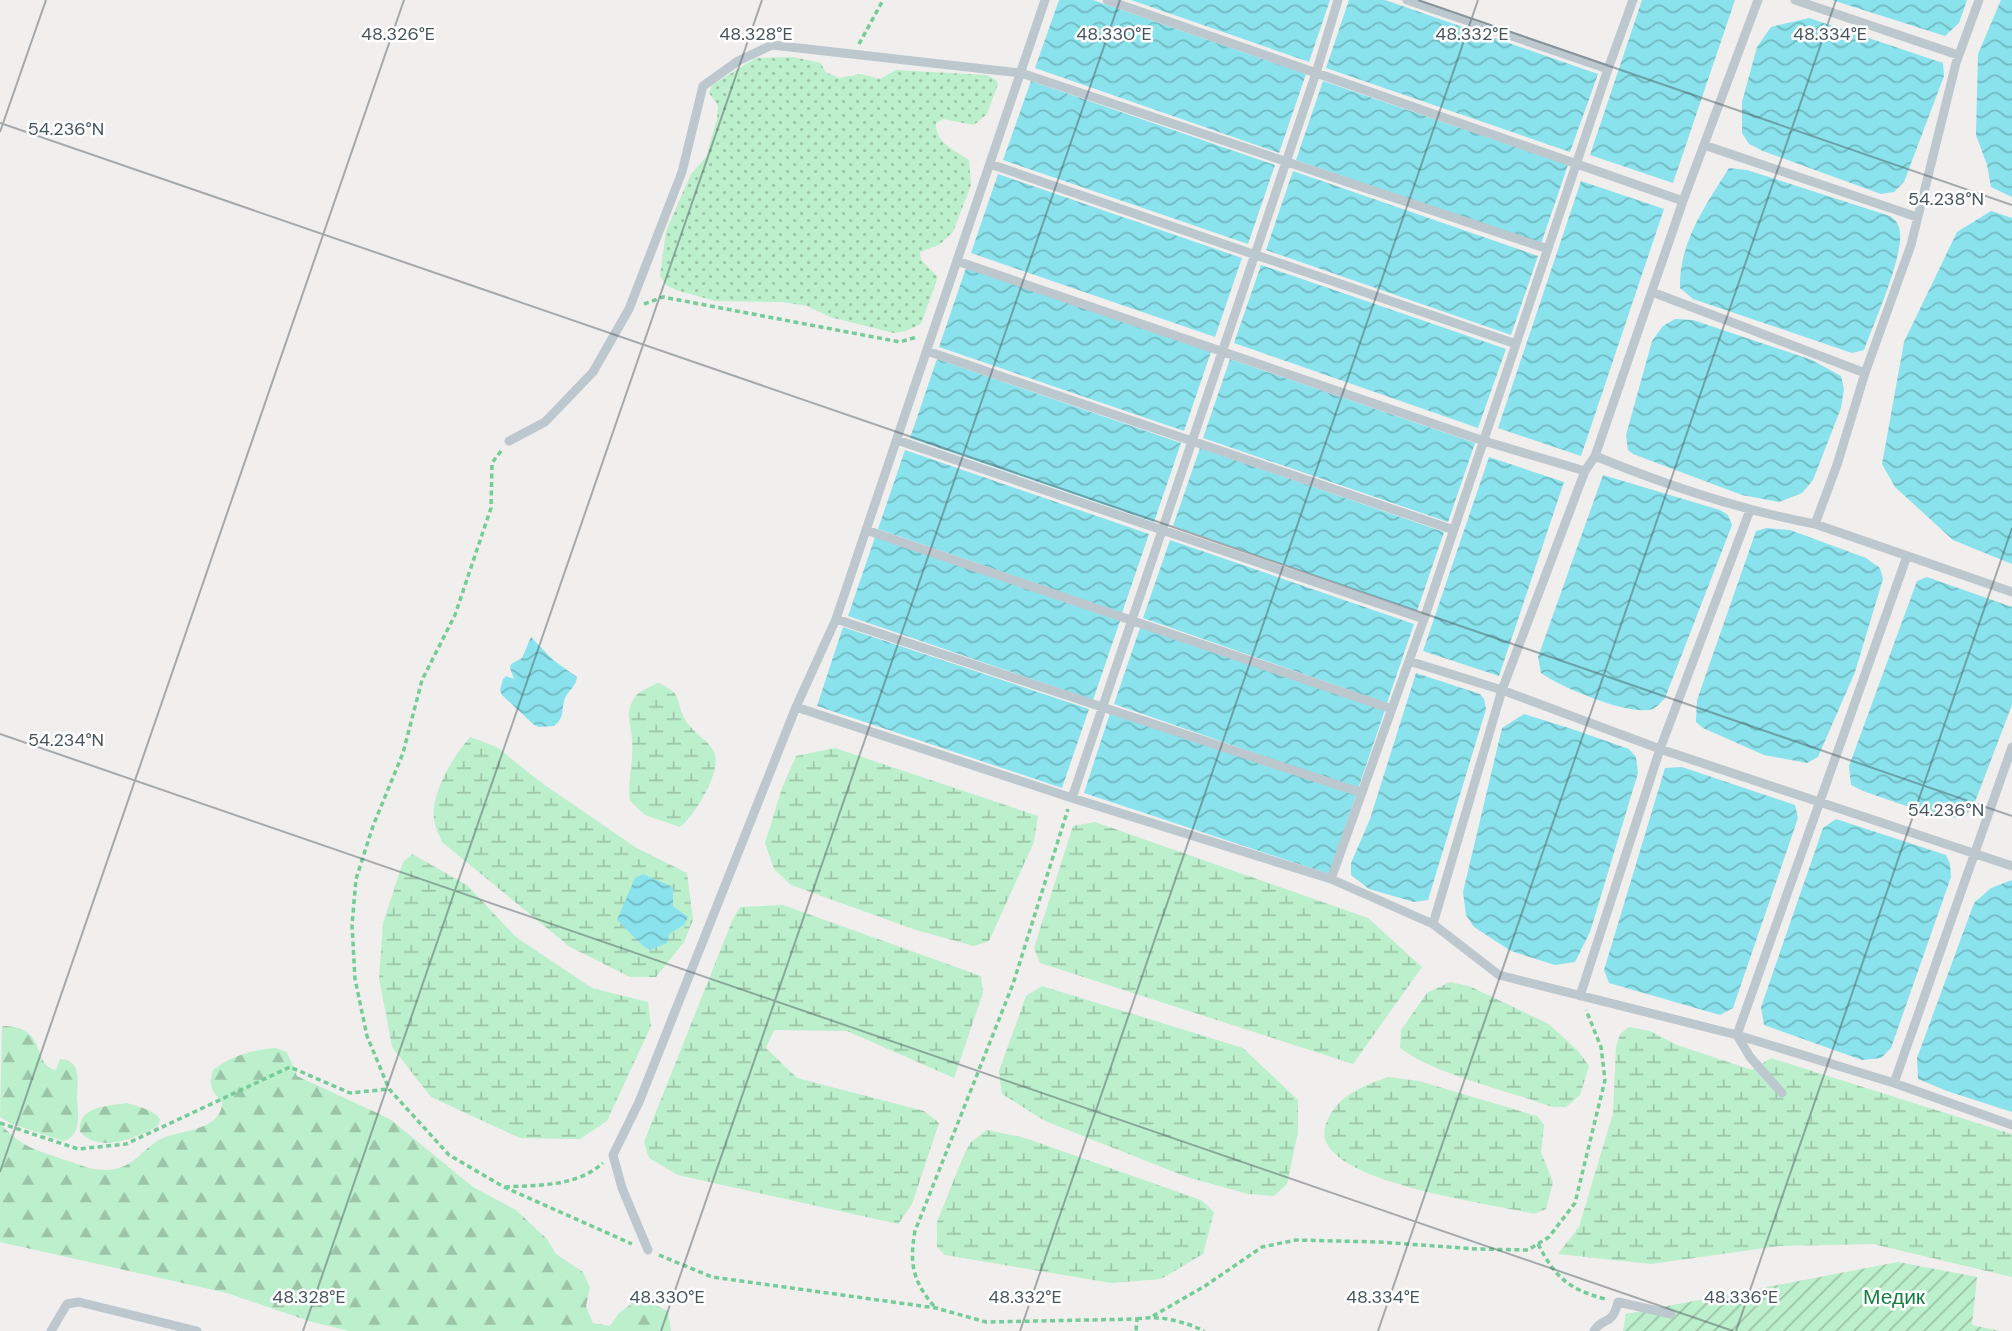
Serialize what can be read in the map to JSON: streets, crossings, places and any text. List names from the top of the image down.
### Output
{
  "parks": ["Медик"],
  "coordinates": [
    "48.326°E",
    "48.328°E",
    "48.330°E",
    "48.332°E",
    "48.334°E",
    "54.236°N",
    "54.238°N",
    "54.234°N",
    "48.336°E"
  ]
}
